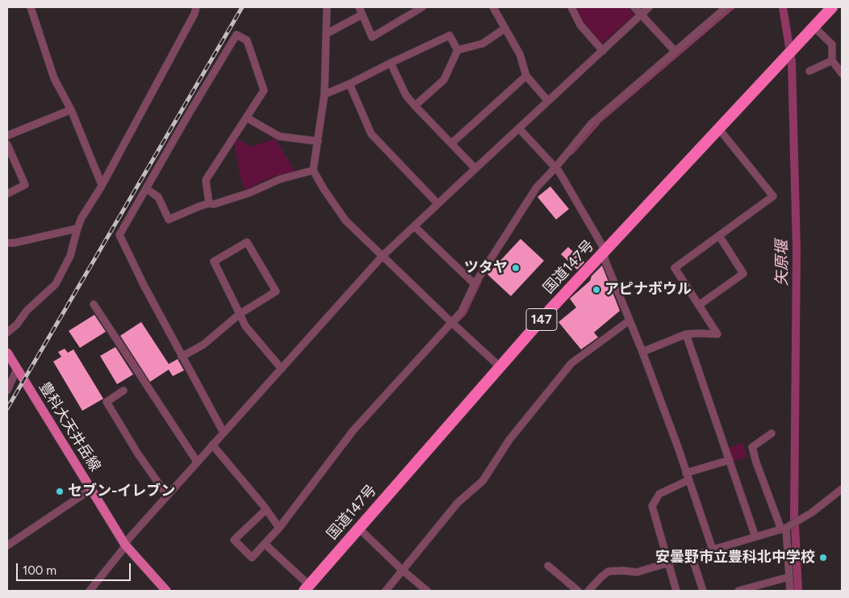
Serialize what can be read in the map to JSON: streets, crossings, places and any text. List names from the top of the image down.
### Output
{
  "streets": {
    "highway": ["国道147号", "147"],
    "main road": ["豊科大天井岳線"]
  },
  "water": ["矢原堰"],
  "places": [
    "ツタヤ",
    "アピナボウル",
    "セブン-イレブン",
    "安曇野市立豊科北中学校"
  ],
  "scale_bar": "100 m"
}
